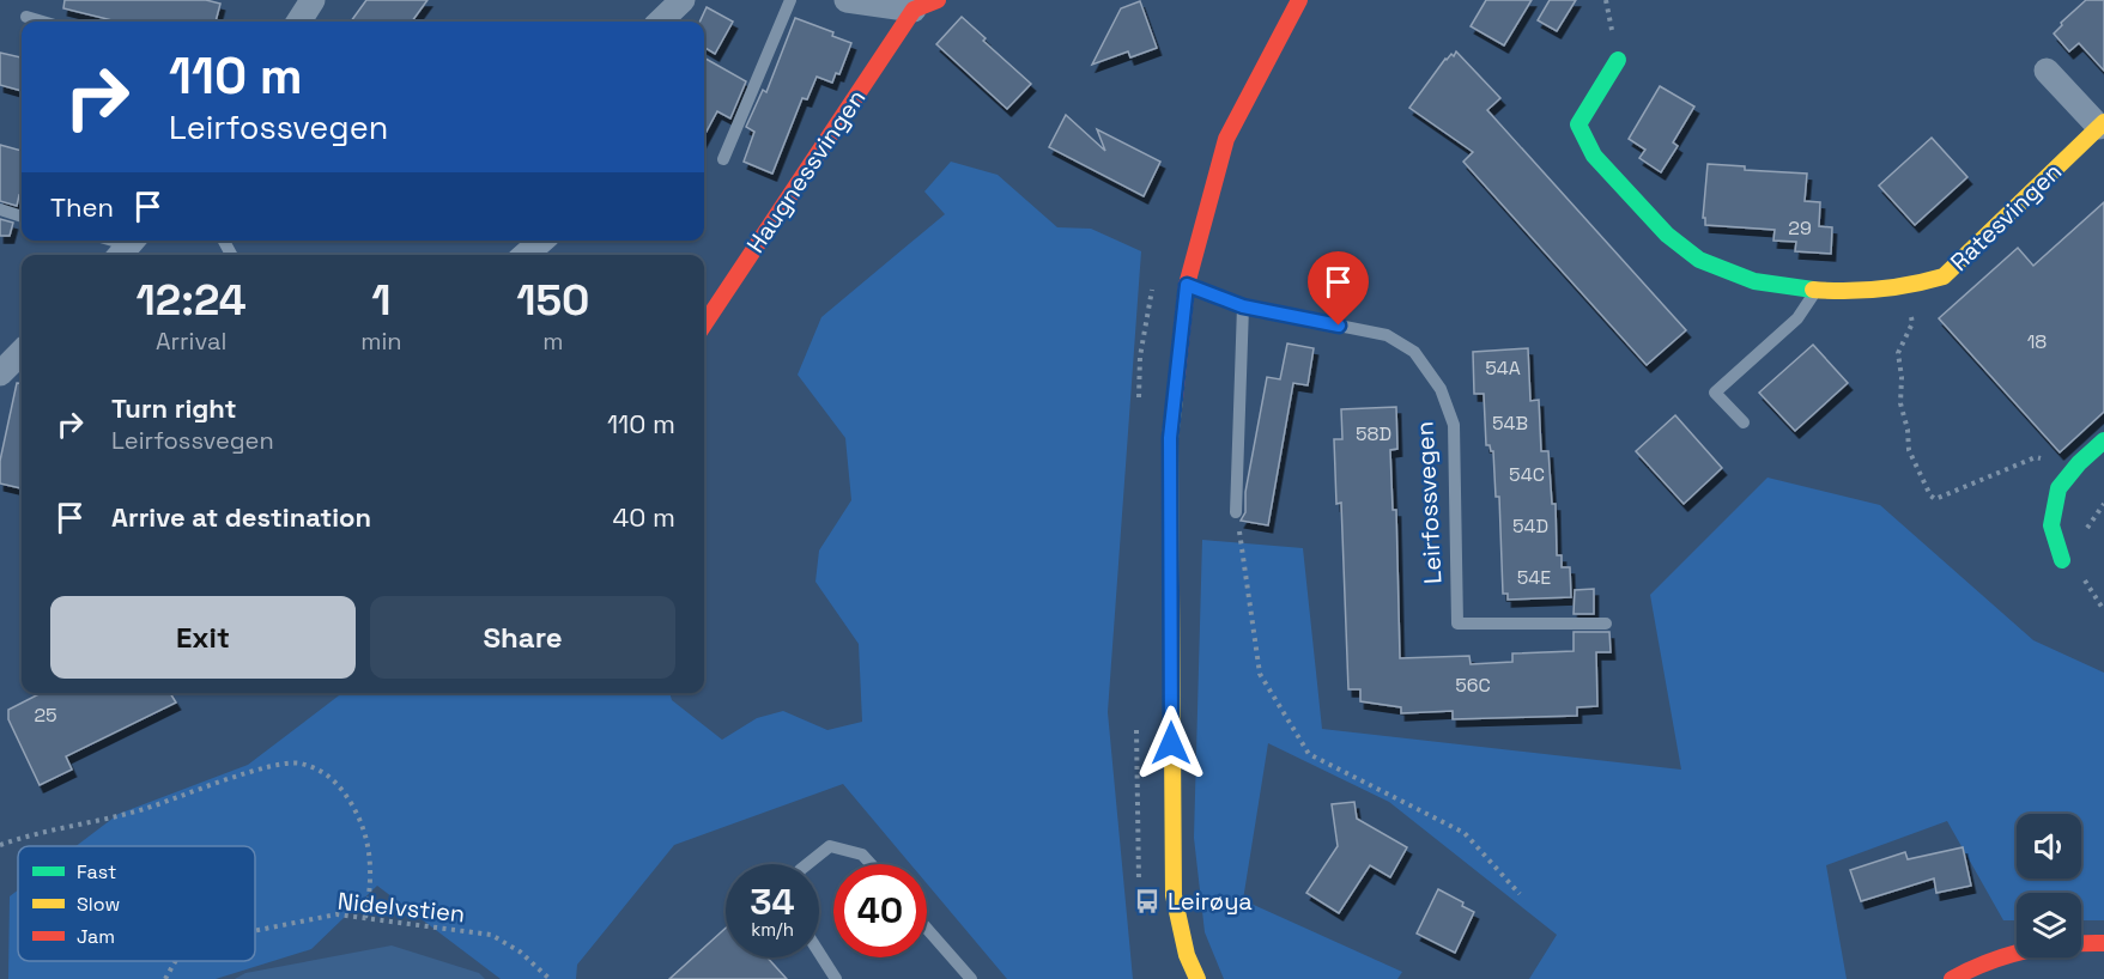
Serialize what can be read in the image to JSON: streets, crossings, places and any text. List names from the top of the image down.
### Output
{
  "streets": {
    "street": ["Haugnessvingen", "Ratesvingen"],
    "lane": ["Leirfossvegen"],
    "path": ["Nidelvstien"]
  },
  "places": {
    "bus stop": ["Leirøya"]
  },
  "house_numbers": [
    "29",
    "18",
    "54A",
    "54B",
    "58D",
    "54C",
    "54D",
    "54E",
    "56C",
    "25"
  ],
  "legend": ["Fast", "Slow", "Jam"],
  "page": {
    "turn": ["110 m", "Leirfossvegen"],
    "then": "Then",
    "eta": [
      "12:24",
      "Arrival",
      "1",
      "min",
      "150",
      "m"
    ],
    "list": [
      {
        "name": "Turn right",
        "note": "Leirfossvegen",
        "value": "110 m"
      },
      {
        "name": "Arrive at destination",
        "value": "40 m"
      }
    ],
    "buttons": ["Exit", "Share"],
    "speed": "34 km/h",
    "limit": "40"
  }
}
